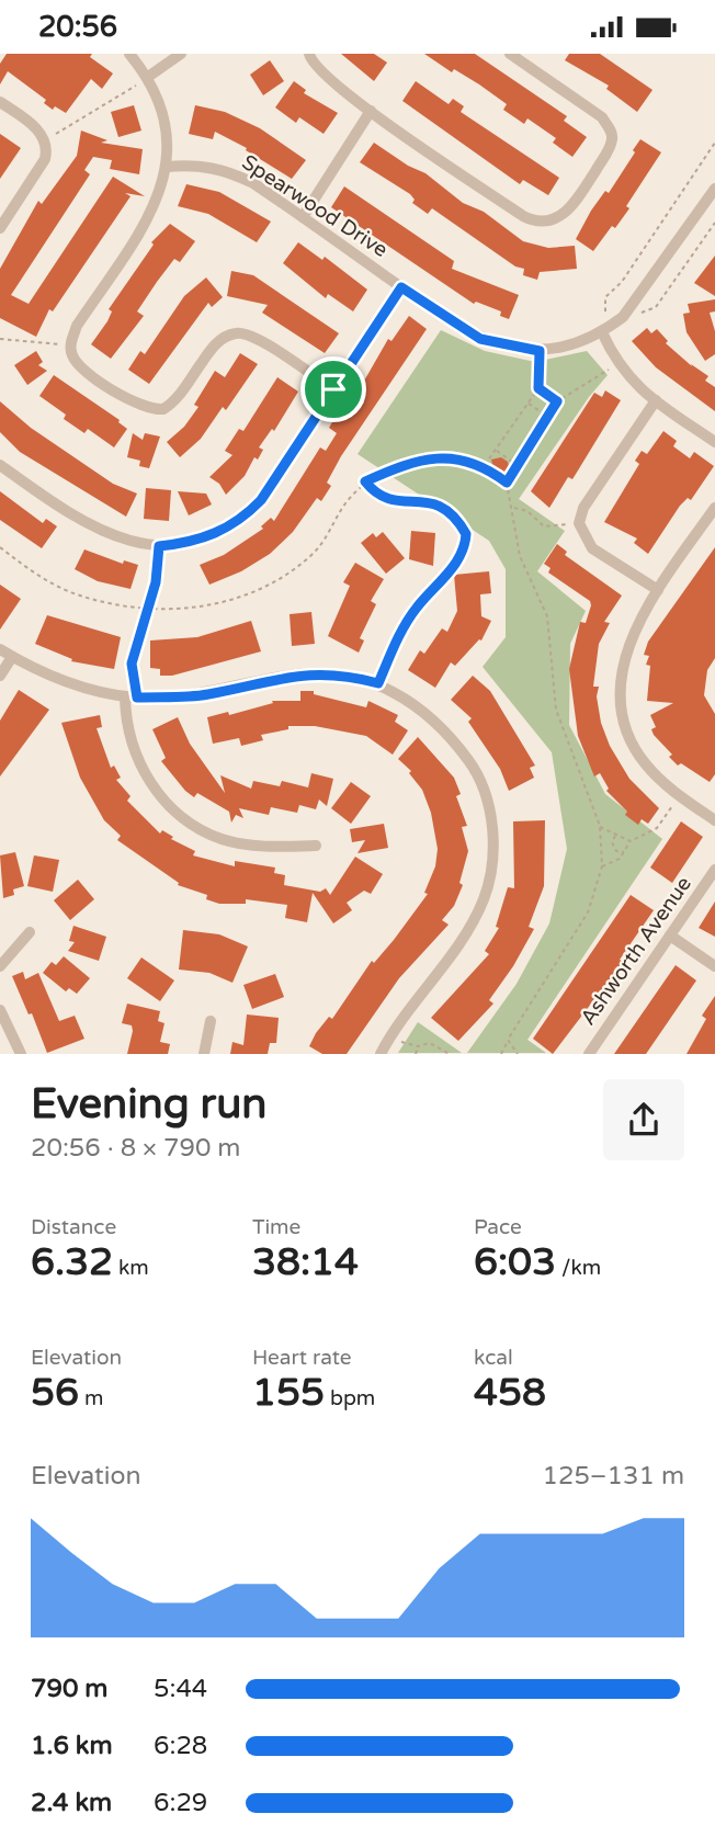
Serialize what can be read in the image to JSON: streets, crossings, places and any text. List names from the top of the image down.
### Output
{
  "streets": {
    "street": ["Spearwood Drive", "Ashworth Avenue"]
  },
  "page": {
    "status": "20:56",
    "heading": ["Evening run", "20:56 · 8 × 790 m"],
    "stats": [
      ["Distance", "6.32 km"],
      ["Time", "38:14"],
      ["Pace", "6:03 /km"],
      ["Elevation", "56 m"],
      ["Heart rate", "155 bpm"],
      ["kcal", "458"]
    ],
    "chart": ["Elevation", "125–131 m"],
    "list": [
      {
        "name": "790 m",
        "note": "5:44"
      },
      {
        "name": "1.6 km",
        "note": "6:28"
      },
      {
        "name": "2.4 km",
        "note": "6:29"
      }
    ]
  }
}
